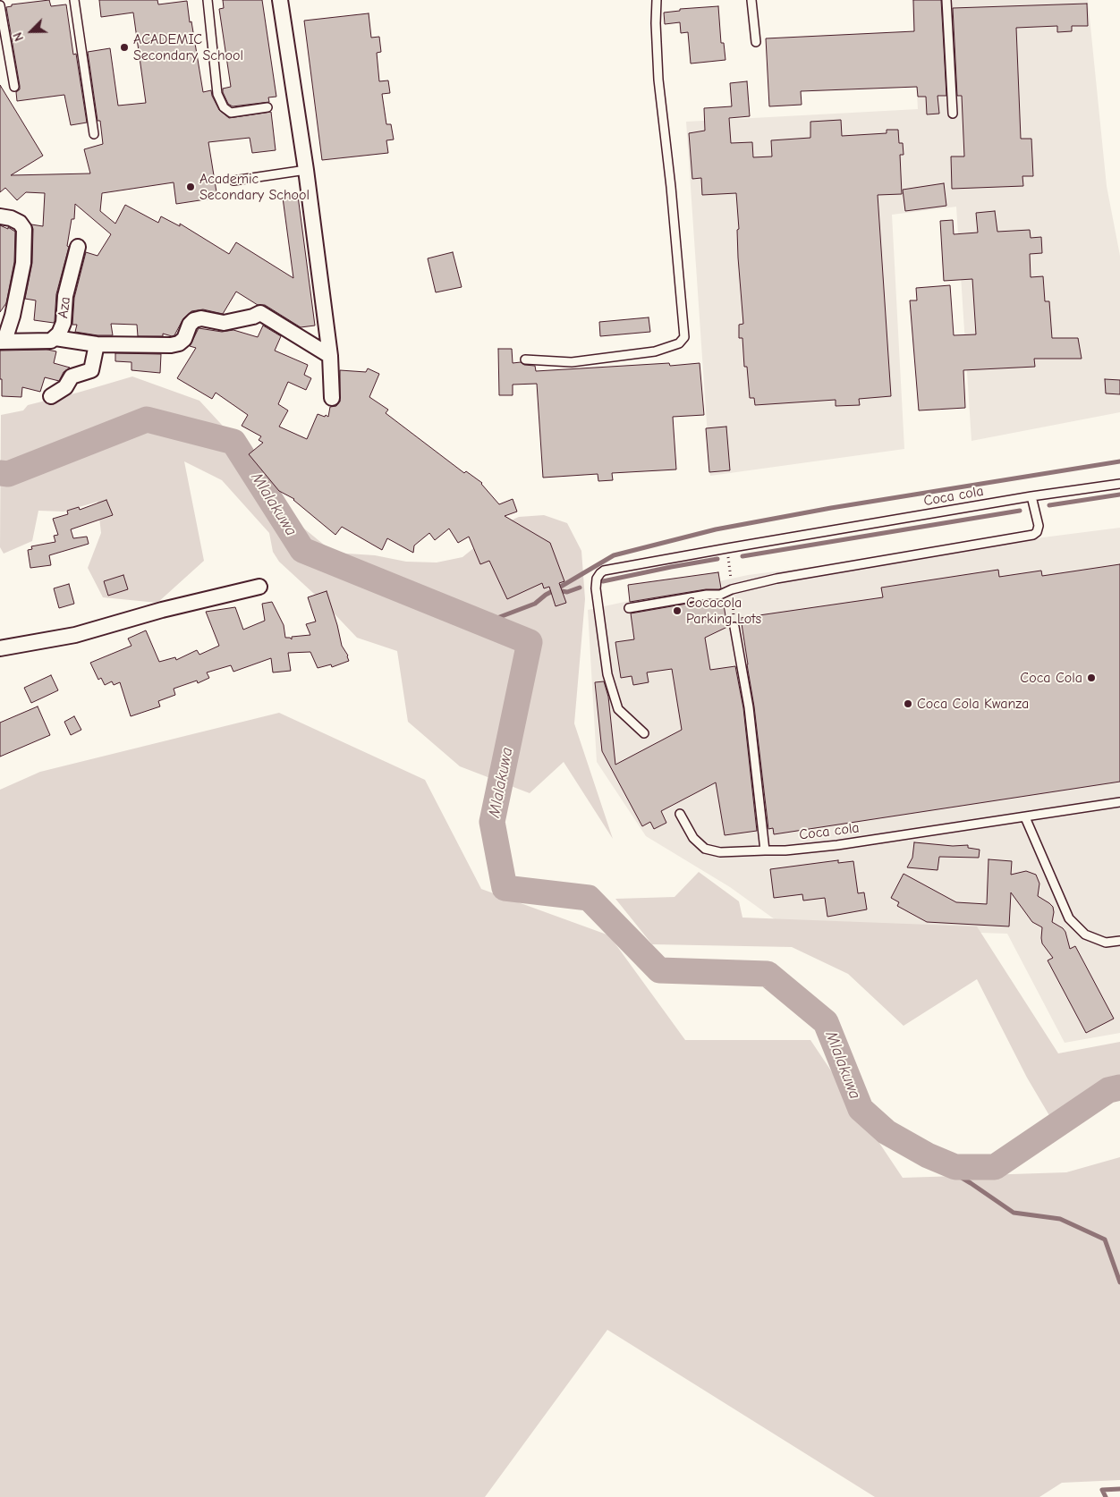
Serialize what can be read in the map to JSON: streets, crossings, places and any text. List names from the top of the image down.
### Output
{
  "streets": {
    "street": ["Aza"],
    "lane": ["Coca cola"]
  },
  "water": ["Mlalakuwa"],
  "places": [
    "ACADEMIC Secondary School",
    "Academic Secondary School",
    "Cocacola Parking Lots",
    "Coca Cola",
    "Coca Cola Kwanza"
  ],
  "north": "bottom left"
}
